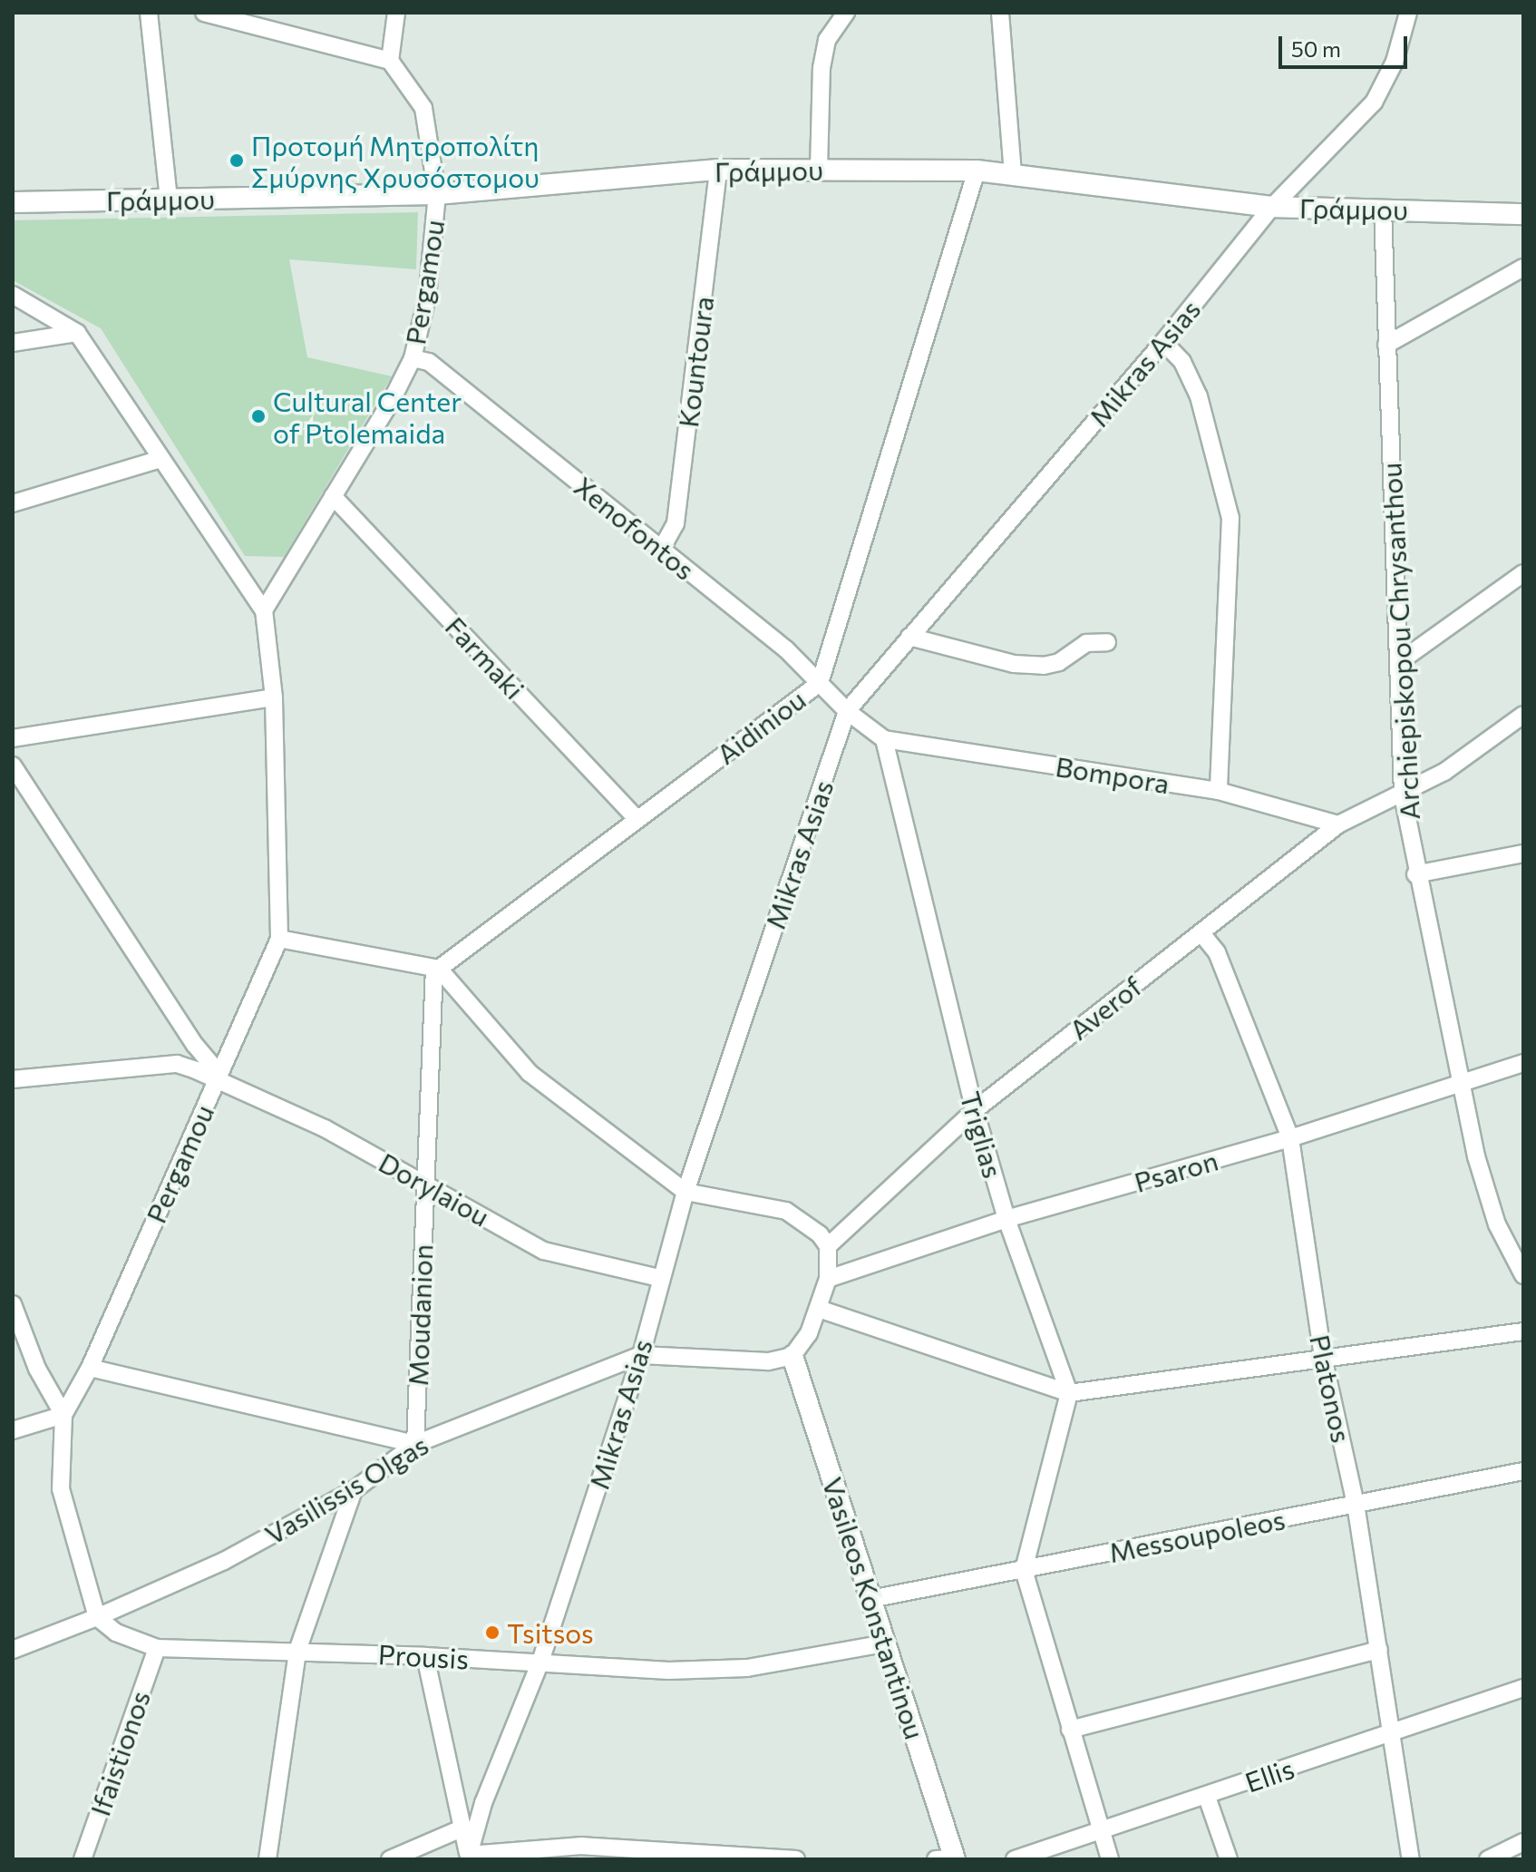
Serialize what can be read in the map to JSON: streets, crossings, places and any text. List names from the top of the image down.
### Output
{
  "streets": {
    "street": [
      "Γράμμου",
      "Pergamou",
      "Kountoura",
      "Mikras Asias",
      "Xenofontos",
      "Archiepiskopou Chrysanthou",
      "Farmaki",
      "Aidiniou",
      "Bompora",
      "Averof",
      "Triglias",
      "Psaron",
      "Dorylaiou",
      "Moudanion",
      "Platonos",
      "Vasilissis Olgas",
      "Messoupoleos",
      "Vasileos Konstantinou",
      "Prousis",
      "Ifaistionos",
      "Ellis"
    ]
  },
  "crossings": [
    ["Γράμμου", "Pergamou"],
    ["Γράμμου", "Kountoura"],
    ["Γράμμου", "Mikras Asias"],
    ["Γράμμου", "Archiepiskopou Chrysanthou"],
    ["Γράμμου", "Aidiniou"],
    ["Pergamou", "Xenofontos"],
    ["Pergamou", "Farmaki"],
    ["Pergamou", "Dorylaiou"],
    ["Pergamou", "Vasilissis Olgas"],
    ["Pergamou", "Prousis"],
    ["Kountoura", "Xenofontos"],
    ["Mikras Asias", "Xenofontos"],
    ["Mikras Asias", "Dorylaiou"],
    ["Mikras Asias", "Vasilissis Olgas"],
    ["Mikras Asias", "Prousis"],
    ["Xenofontos", "Aidiniou"],
    ["Archiepiskopou Chrysanthou", "Averof"],
    ["Archiepiskopou Chrysanthou", "Psaron"],
    ["Farmaki", "Aidiniou"],
    ["Aidiniou", "Moudanion"],
    ["Bompora", "Averof"],
    ["Bompora", "Triglias"],
    ["Averof", "Triglias"],
    ["Averof", "Platonos"],
    ["Triglias", "Psaron"],
    ["Psaron", "Platonos"],
    ["Dorylaiou", "Moudanion"],
    ["Moudanion", "Vasilissis Olgas"],
    ["Platonos", "Messoupoleos"],
    ["Platonos", "Ellis"],
    ["Vasilissis Olgas", "Prousis"],
    ["Messoupoleos", "Vasileos Konstantinou"],
    ["Vasileos Konstantinou", "Prousis"],
    ["Prousis", "Ifaistionos"]
  ],
  "places": ["Προτομή Μητροπολίτη Σμύρνης Χρυσόστομου", "Cultural Center of Ptolemaida", "Tsitsos"],
  "scale_bar": "50 m"
}
